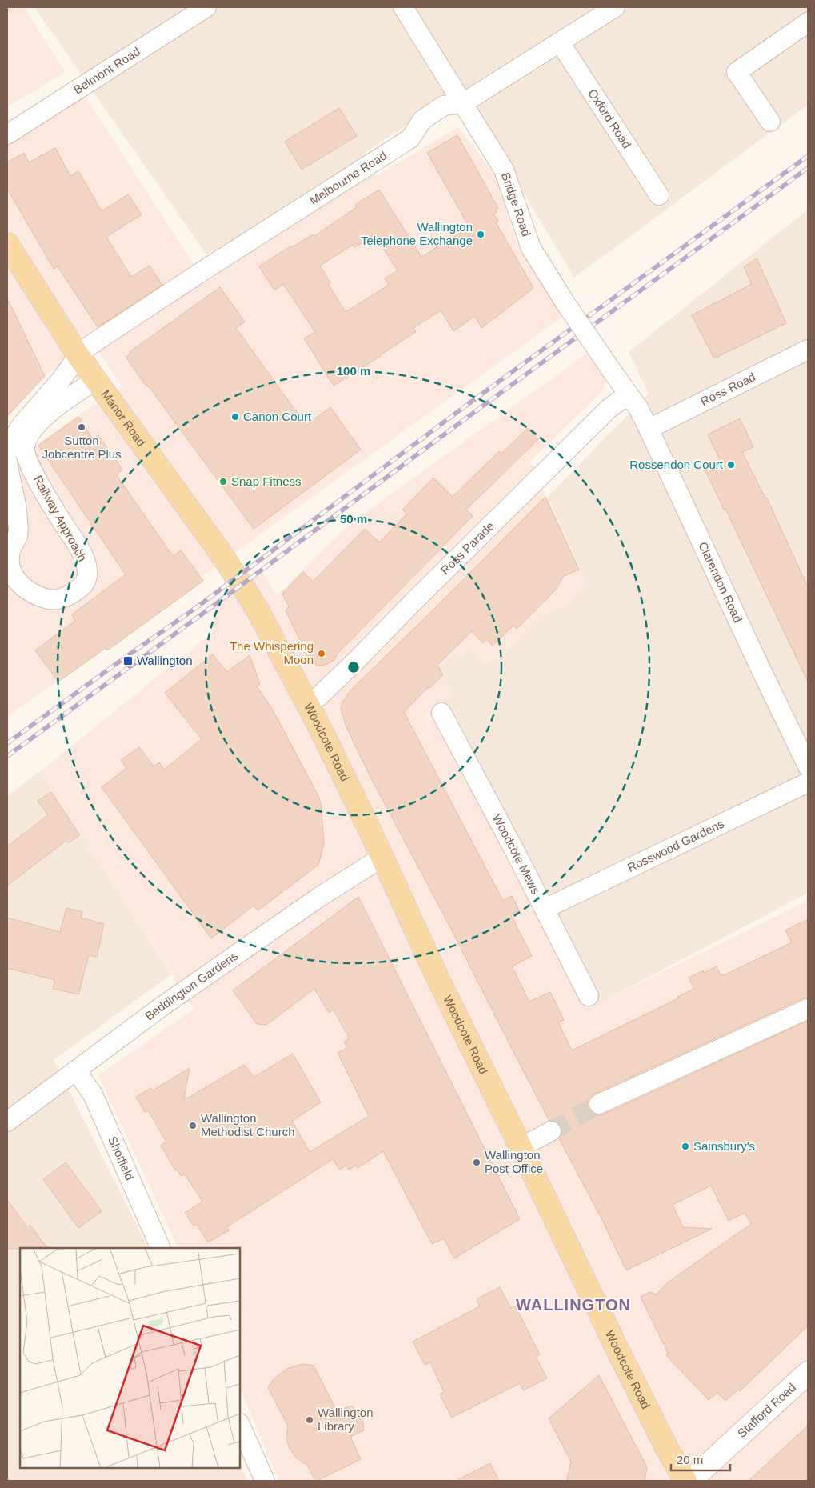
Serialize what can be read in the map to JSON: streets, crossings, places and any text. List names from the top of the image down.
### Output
{
  "streets": {
    "main road": ["Manor Road", "Woodcote Road", "Stafford Road"],
    "street": [
      "Belmont Road",
      "Oxford Road",
      "Melbourne Road",
      "Bridge Road",
      "Ross Road",
      "Railway Approach",
      "Ross Parade",
      "Clarendon Road",
      "Rosswood Gardens",
      "Woodcote Mews",
      "Beddington Gardens",
      "Shotfield"
    ]
  },
  "crossings": [
    ["Oxford Road", "Melbourne Road"],
    ["Melbourne Road", "Bridge Road"],
    ["Melbourne Road", "Manor Road"],
    ["Bridge Road", "Ross Parade"],
    ["Bridge Road", "Clarendon Road"],
    ["Ross Road", "Clarendon Road"],
    ["Manor Road", "Railway Approach"],
    ["Manor Road", "Woodcote Road"],
    ["Ross Parade", "Clarendon Road"],
    ["Ross Parade", "Woodcote Road"],
    ["Woodcote Road", "Beddington Gardens"],
    ["Rosswood Gardens", "Woodcote Mews"],
    ["Beddington Gardens", "Shotfield"]
  ],
  "districts": ["WALLINGTON"],
  "places": {
    "other": [
      "Wallington Telephone Exchange",
      "Canon Court",
      "Sutton Jobcentre Plus",
      "Rossendon Court",
      "Snap Fitness",
      "The Whispering Moon",
      "Wallington Methodist Church",
      "Sainsbury's",
      "Wallington Post Office",
      "Wallington Library"
    ],
    "transit": ["Wallington"]
  },
  "scale_bar": "20 m",
  "rings": ["100 m", "50 m"]
}
